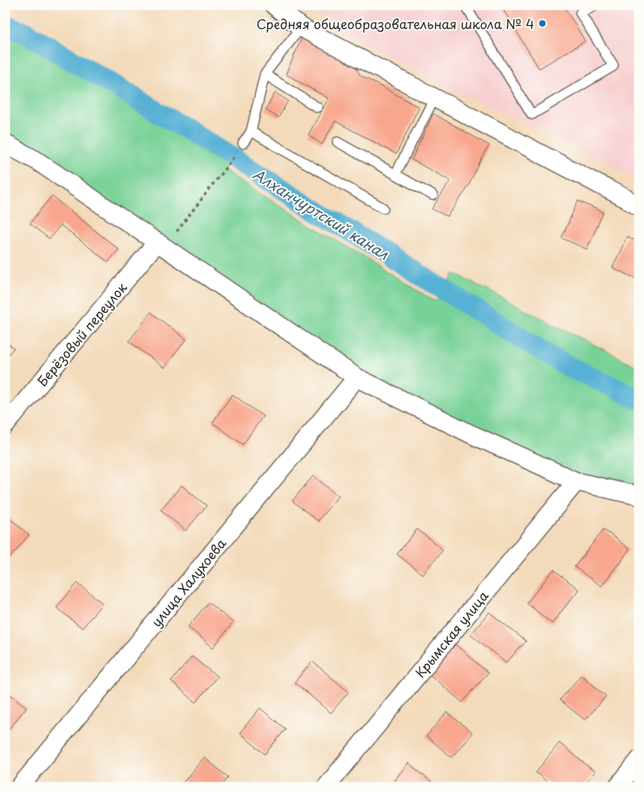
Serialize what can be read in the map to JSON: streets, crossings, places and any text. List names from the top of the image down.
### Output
{
  "streets": {
    "street": ["Берёзовый переулок", "улица Халухоева", "Крымская улица"]
  },
  "water": ["Алханчуртский канал"],
  "places": ["Средняя общеобразовательная школа № 4"]
}
